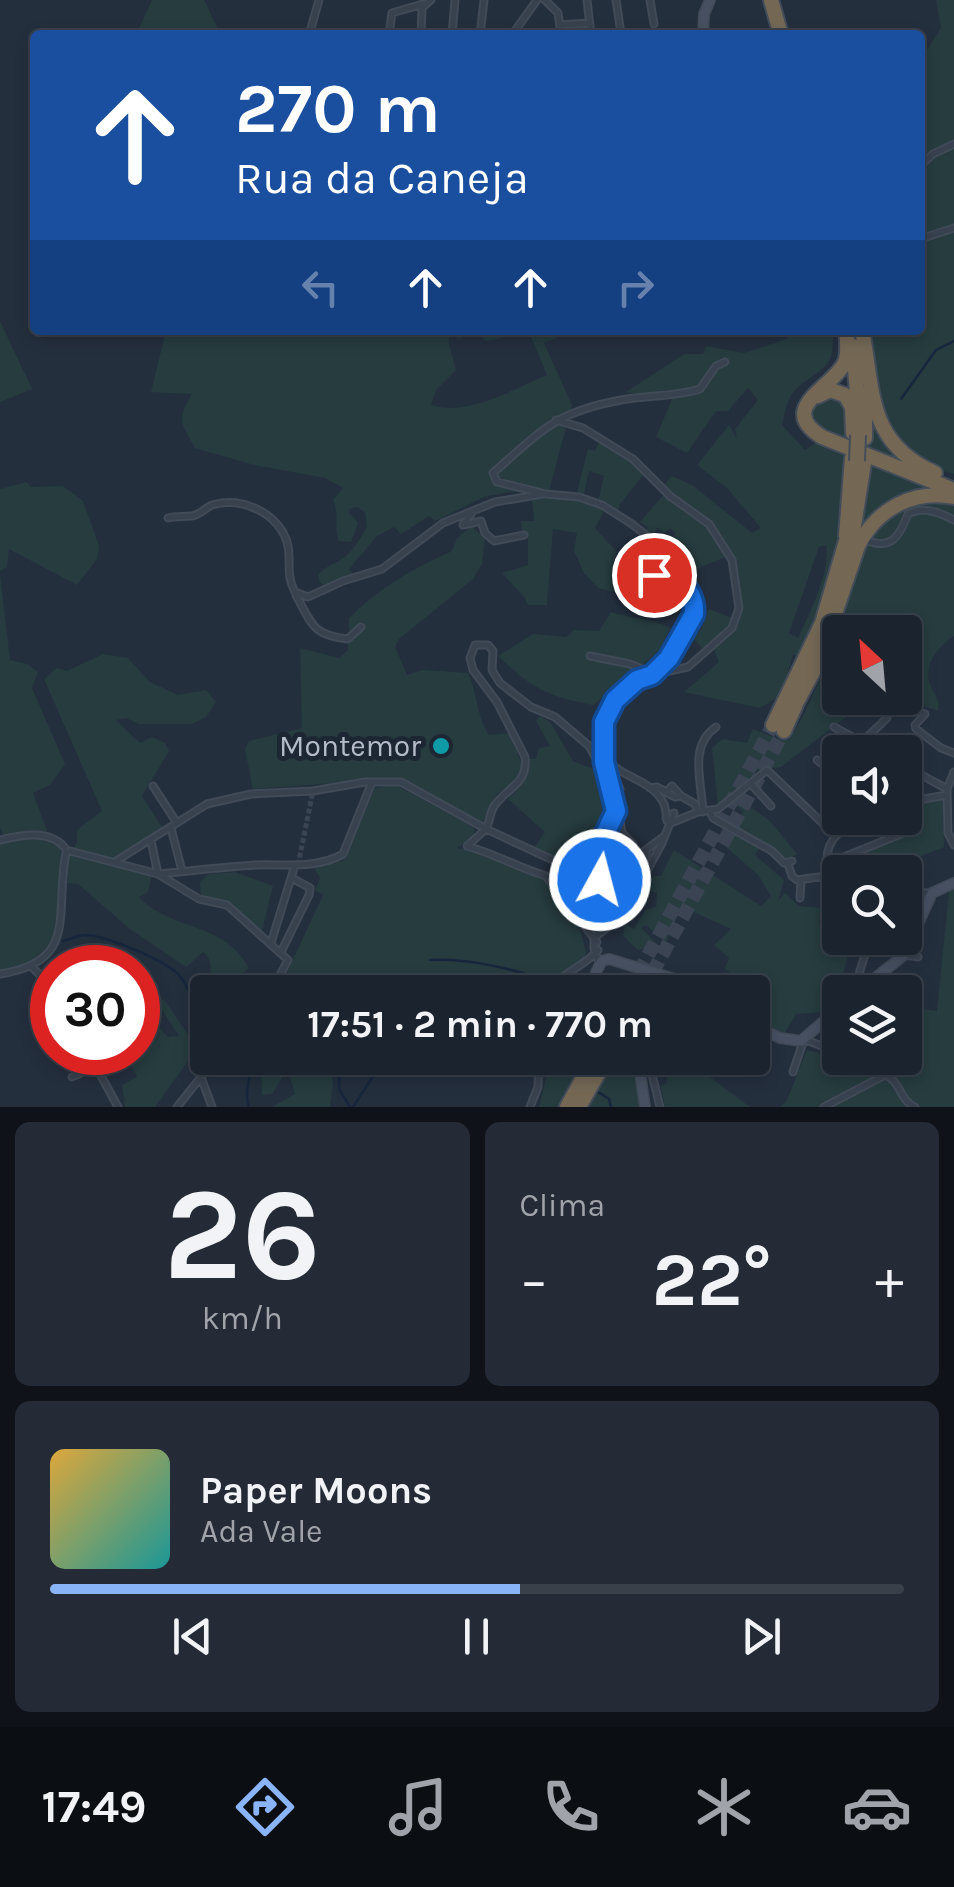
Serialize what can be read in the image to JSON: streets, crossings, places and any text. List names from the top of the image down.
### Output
{
  "places": ["Montemor"],
  "north": "top left",
  "page": {
    "turn": ["270 m", "Rua da Caneja"],
    "limit": "30",
    "trip": "17:51 · 2 min · 770 m",
    "tile": [
      ["26", "km/h"],
      "Clima"
    ],
    "heat": ["−", "22°", "+"],
    "song": ["Paper Moons", "Ada Vale"],
    "tabs": "17:49"
  }
}
